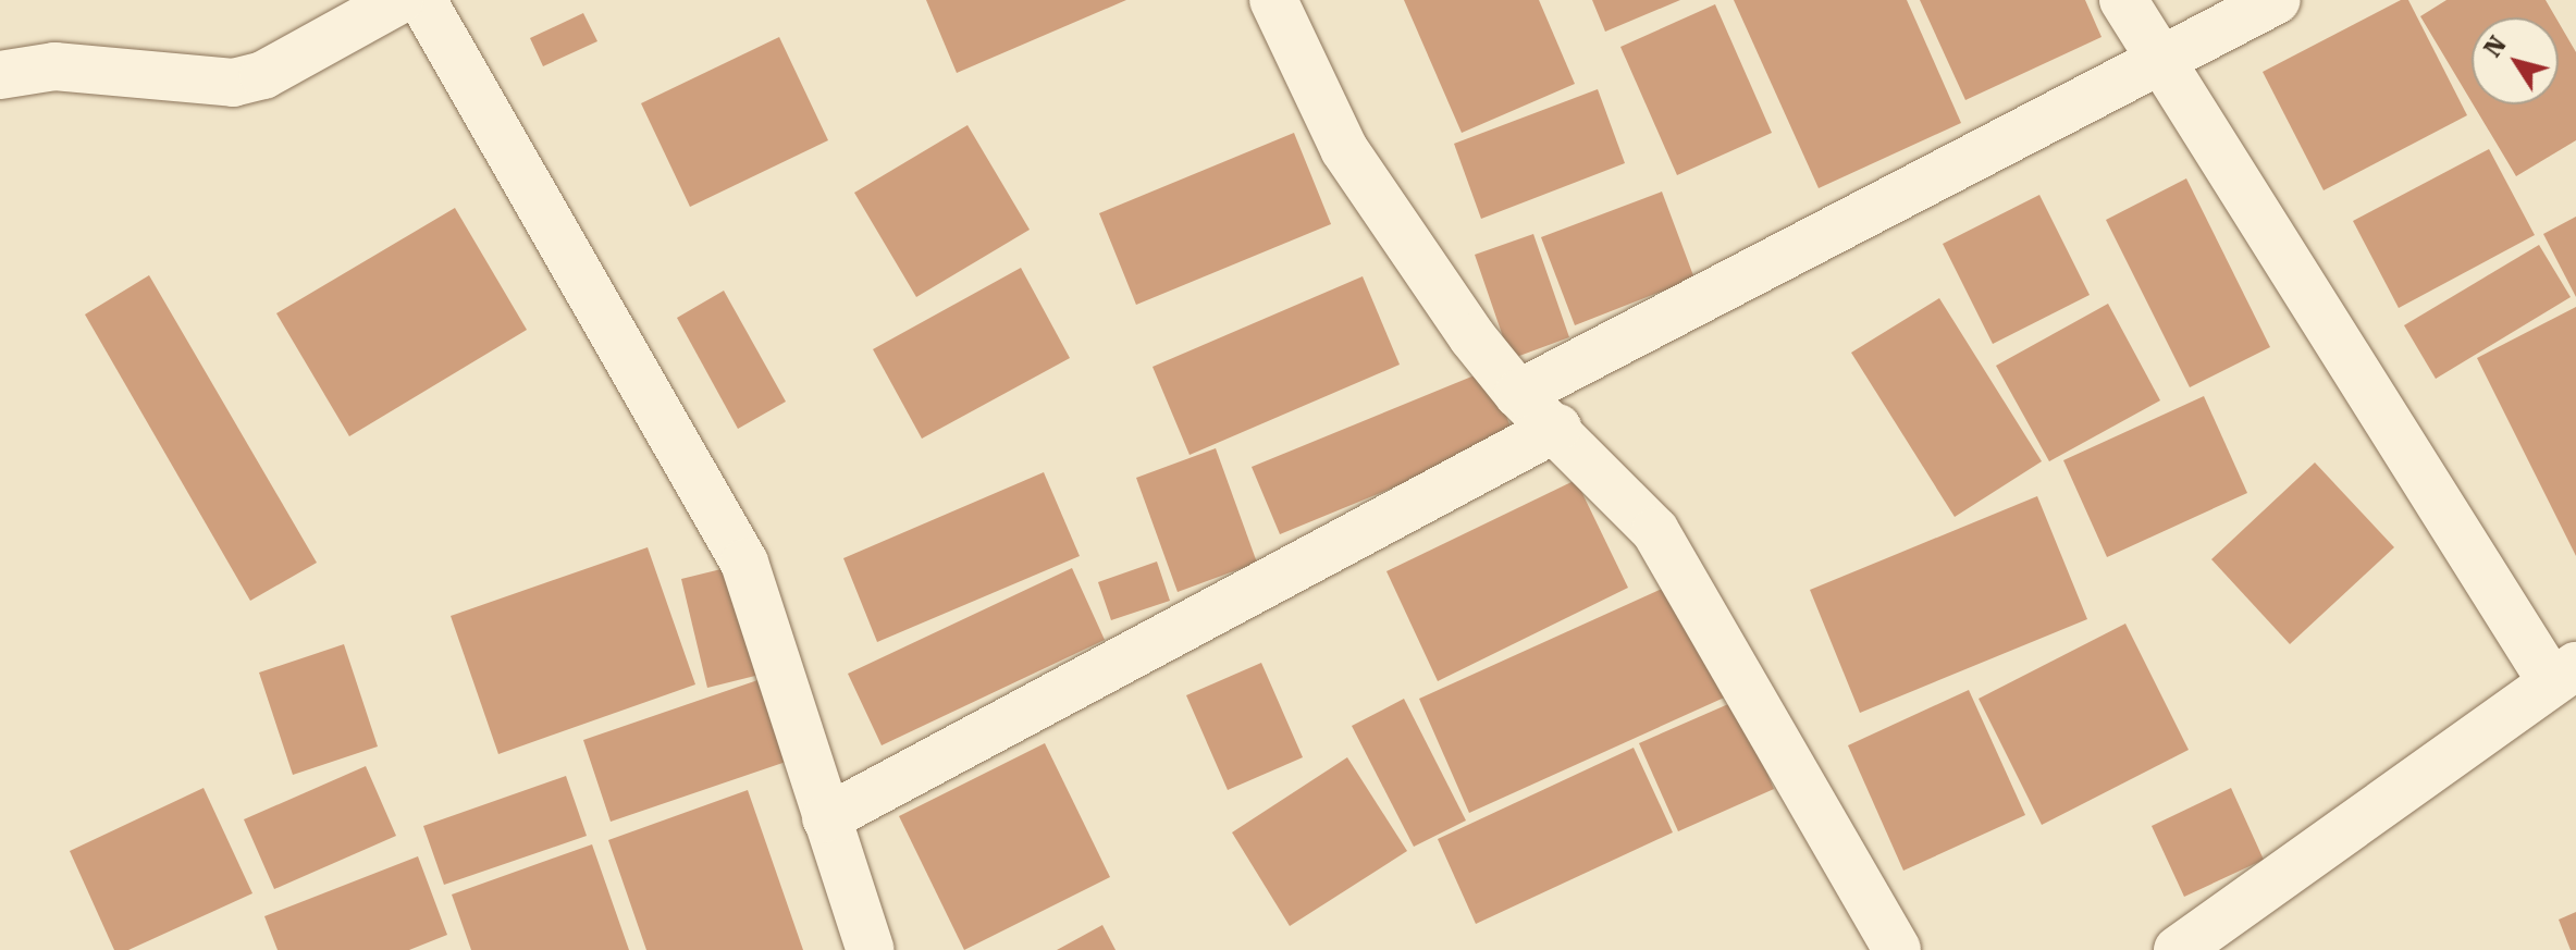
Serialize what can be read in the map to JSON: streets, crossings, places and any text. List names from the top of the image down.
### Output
{
  "north": "top left"
}
